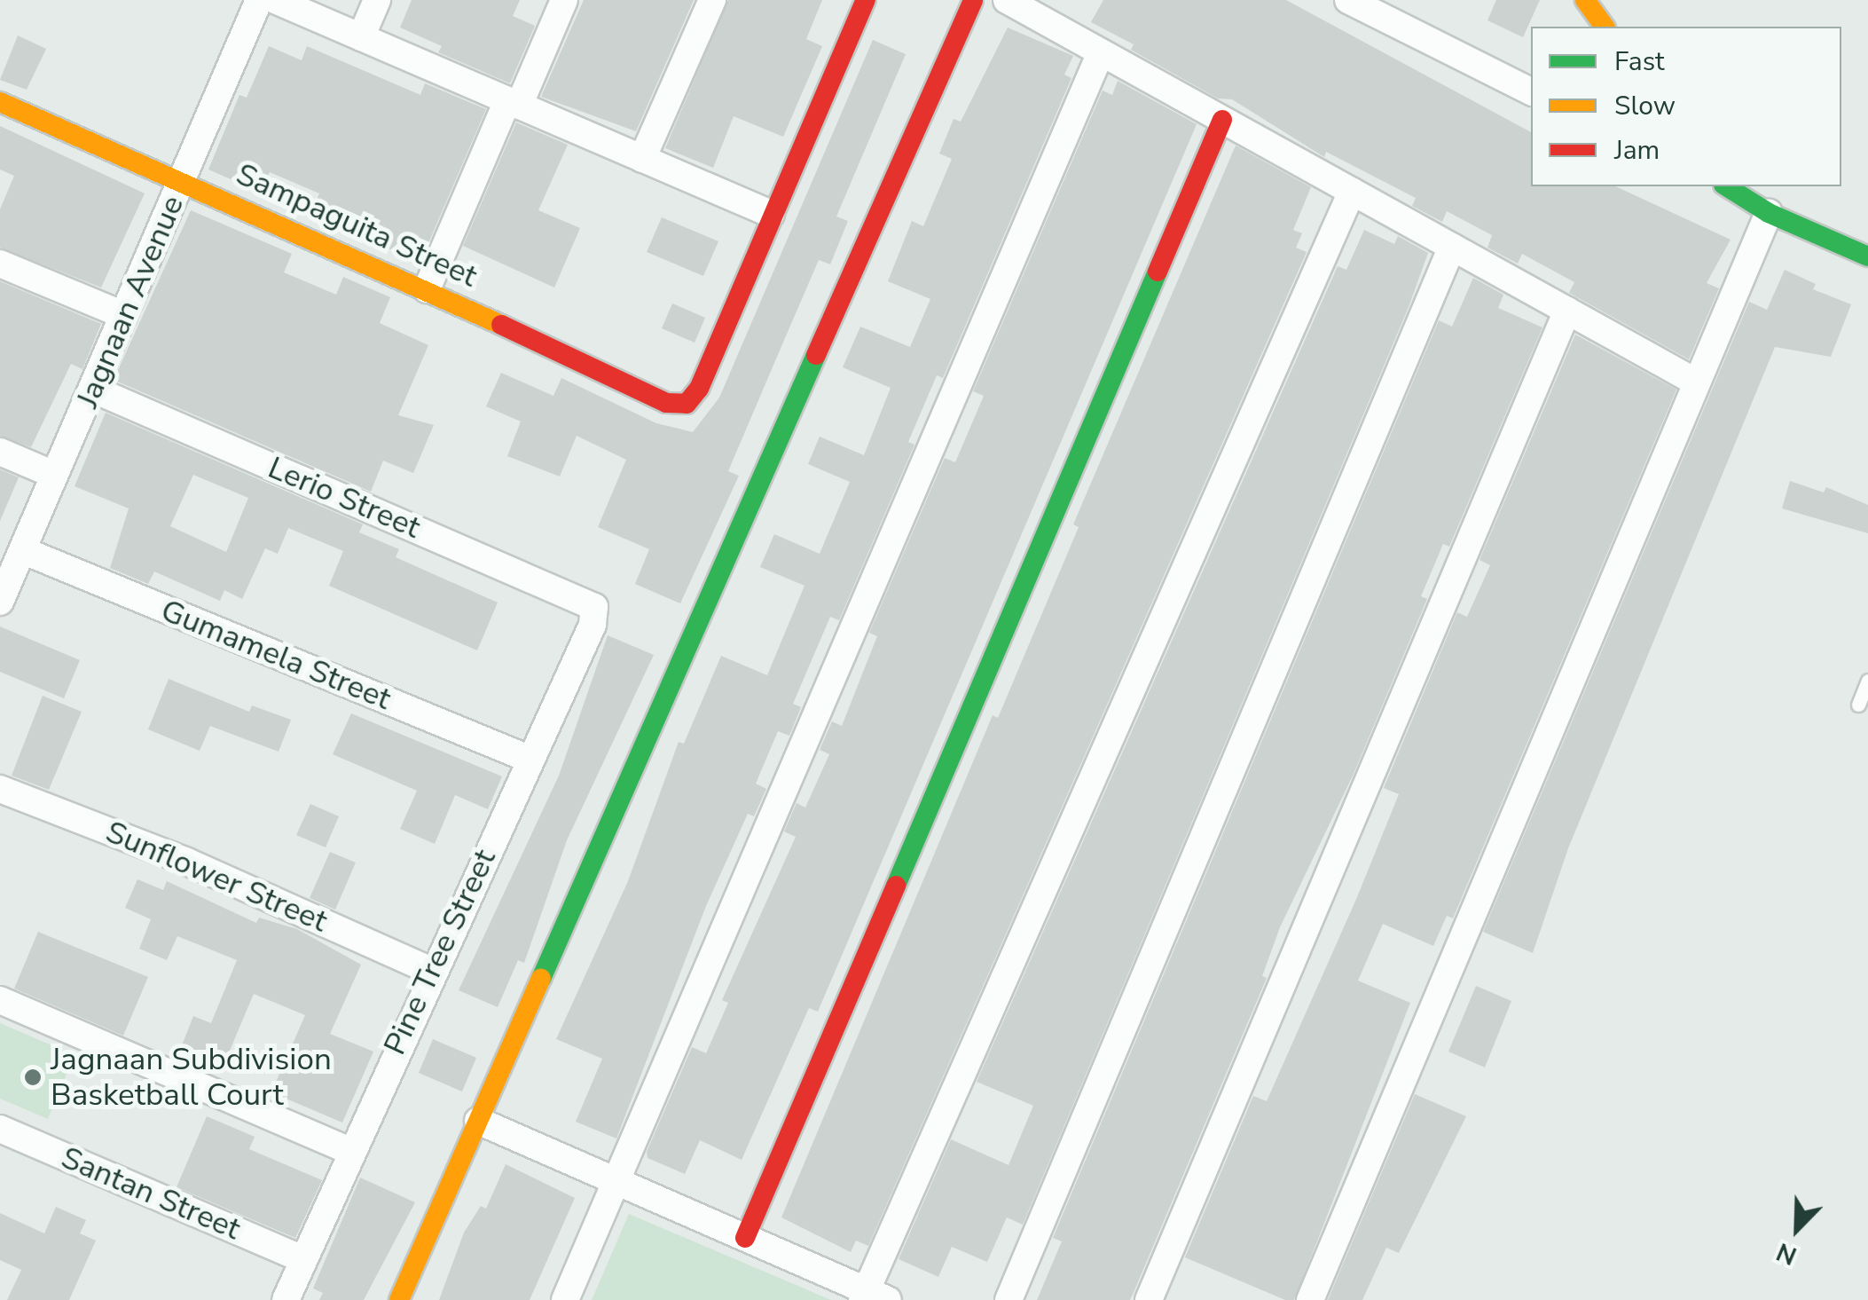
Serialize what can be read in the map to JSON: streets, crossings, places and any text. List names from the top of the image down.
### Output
{
  "streets": {
    "street": [
      "Sampaguita Street",
      "Jagnaan Avenue",
      "Lerio Street",
      "Gumamela Street",
      "Sunflower Street",
      "Pine Tree Street",
      "Santan Street"
    ]
  },
  "crossings": [
    ["Sampaguita Street", "Jagnaan Avenue"],
    ["Jagnaan Avenue", "Lerio Street"],
    ["Jagnaan Avenue", "Gumamela Street"],
    ["Lerio Street", "Pine Tree Street"],
    ["Gumamela Street", "Pine Tree Street"],
    ["Sunflower Street", "Pine Tree Street"],
    ["Pine Tree Street", "Santan Street"]
  ],
  "places": ["Jagnaan Subdivision Basketball Court"],
  "legend": ["Fast", "Slow", "Jam"],
  "north": "bottom left"
}
